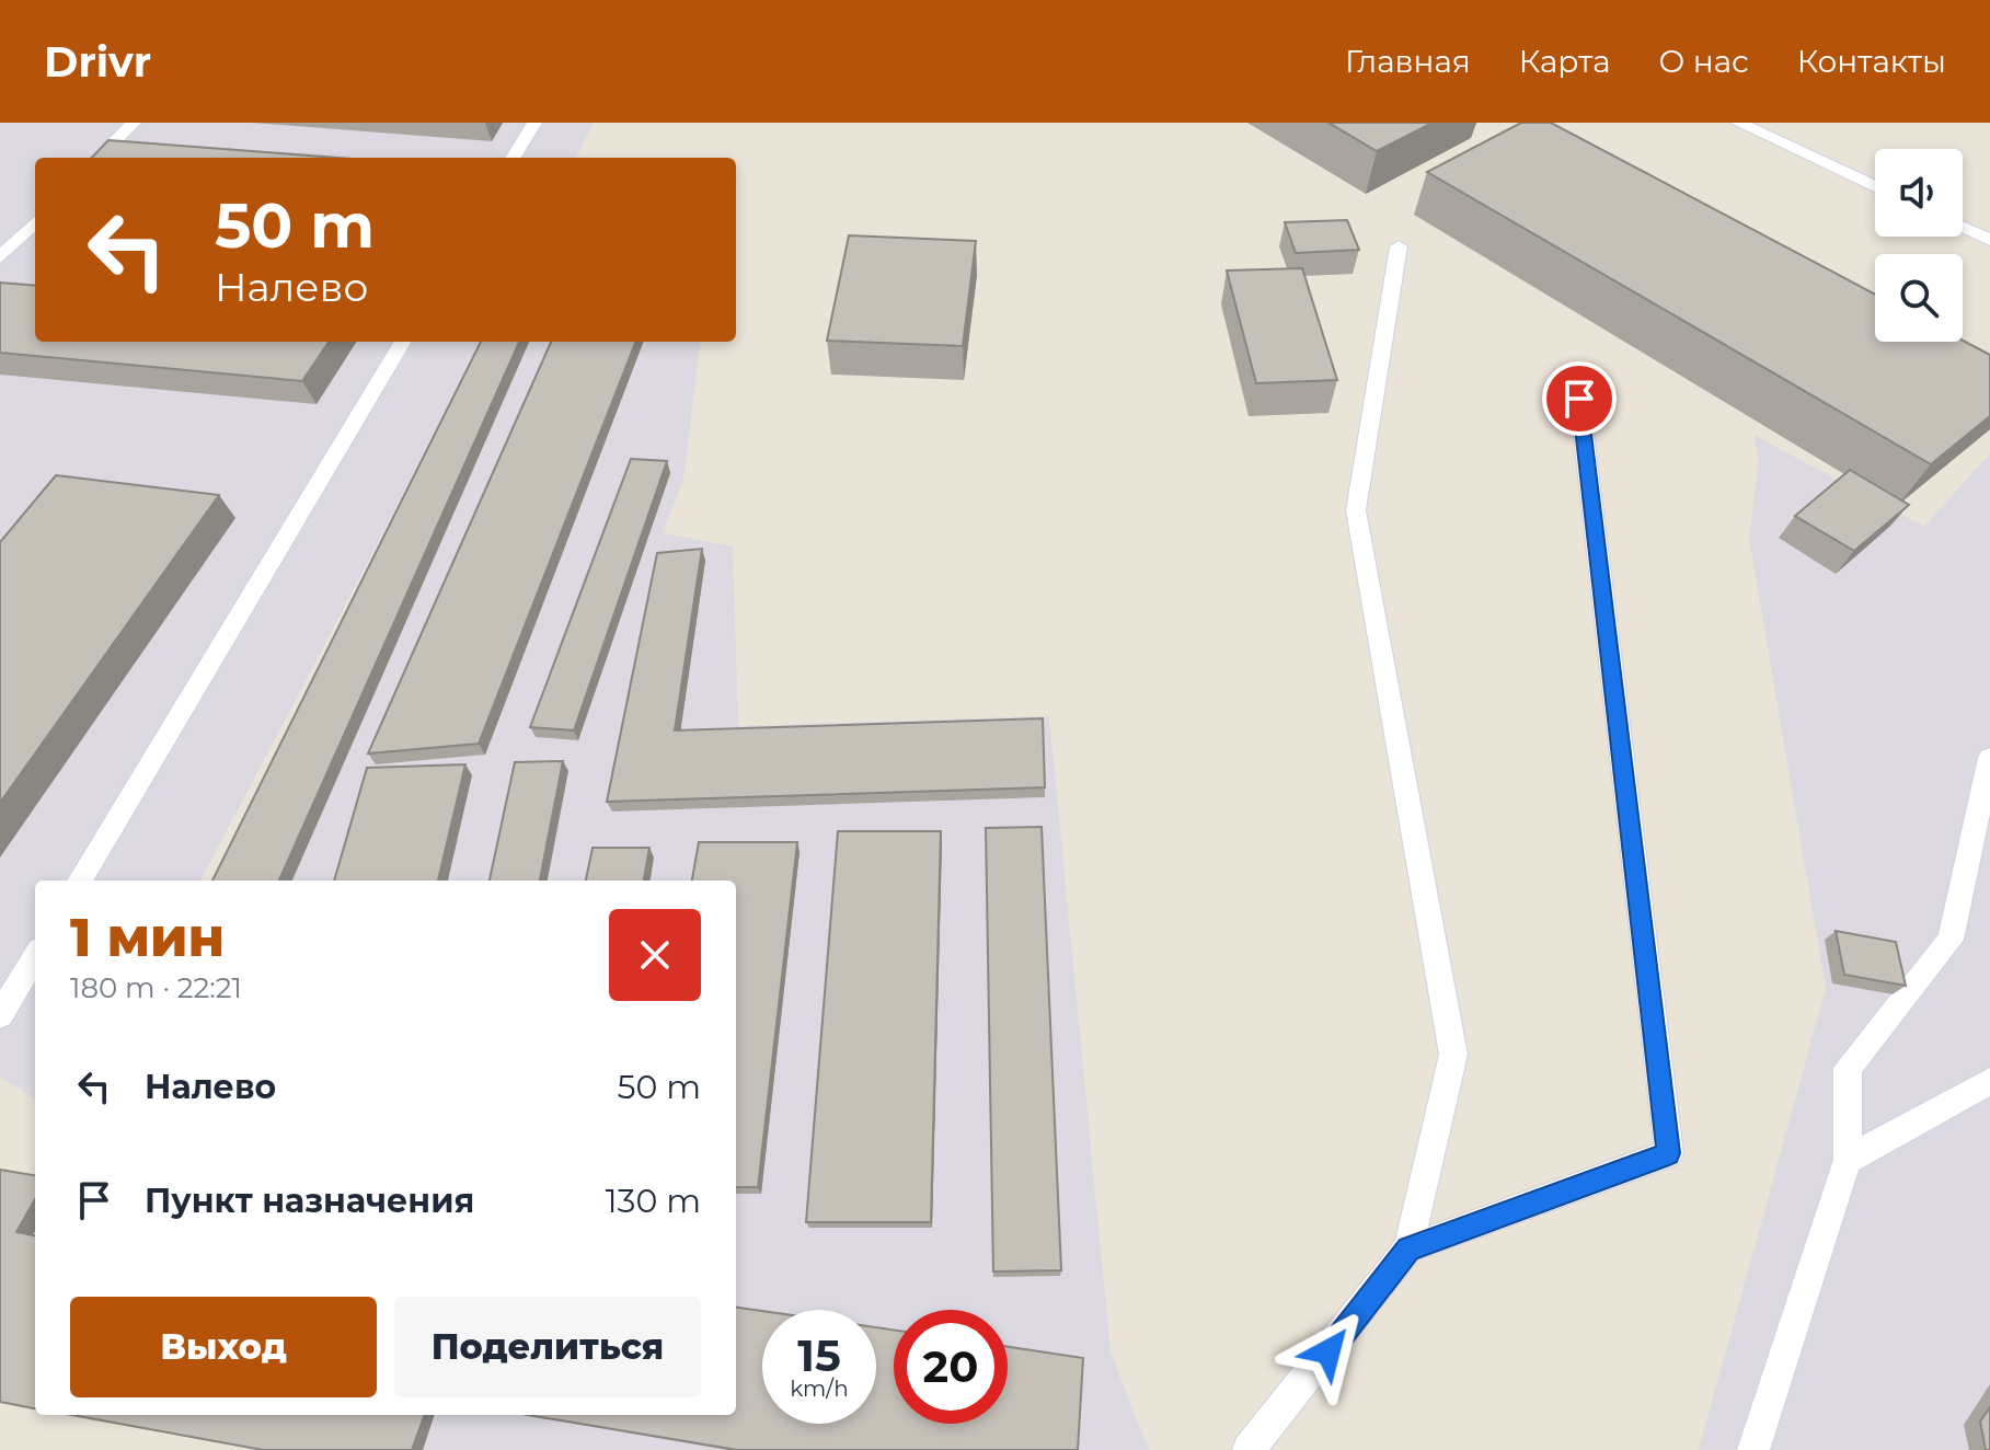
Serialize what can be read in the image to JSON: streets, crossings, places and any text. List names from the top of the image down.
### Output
{
  "page": {
    "header": "Drivr",
    "nav": [
      "Главная",
      "Карта",
      "О нас",
      "Контакты"
    ],
    "turn": ["50 m", "Налево"],
    "heading": ["1 мин", "180 m · 22:21"],
    "list": [
      {
        "name": "Налево",
        "value": "50 m"
      },
      {
        "name": "Пункт назначения",
        "value": "130 m"
      }
    ],
    "buttons": ["Выход", "Поделиться"],
    "speed": "15 km/h",
    "limit": "20"
  }
}
